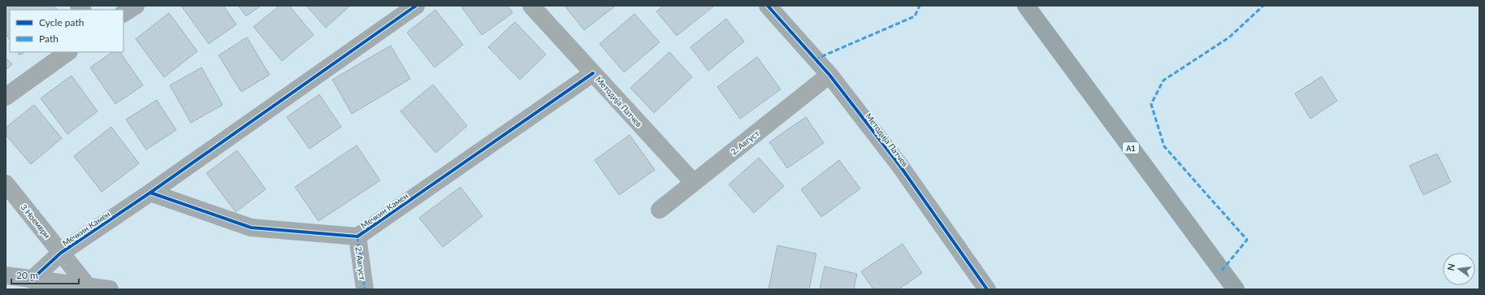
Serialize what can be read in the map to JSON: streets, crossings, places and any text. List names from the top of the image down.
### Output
{
  "streets": {
    "main road": ["A1"],
    "street": [
      "Методиjа Патчев",
      "2. Август",
      "Мечкин Камен",
      "3 Ноември"
    ]
  },
  "crossings": [
    ["Методиjа Патчев", "2. Август"],
    ["Методиjа Патчев", "Мечкин Камен"],
    ["2. Август", "Мечкин Камен"],
    ["Мечкин Камен", "3 Ноември"]
  ],
  "legend": ["Cycle path", "Path"],
  "scale_bar": "20 m",
  "north": "left"
}
